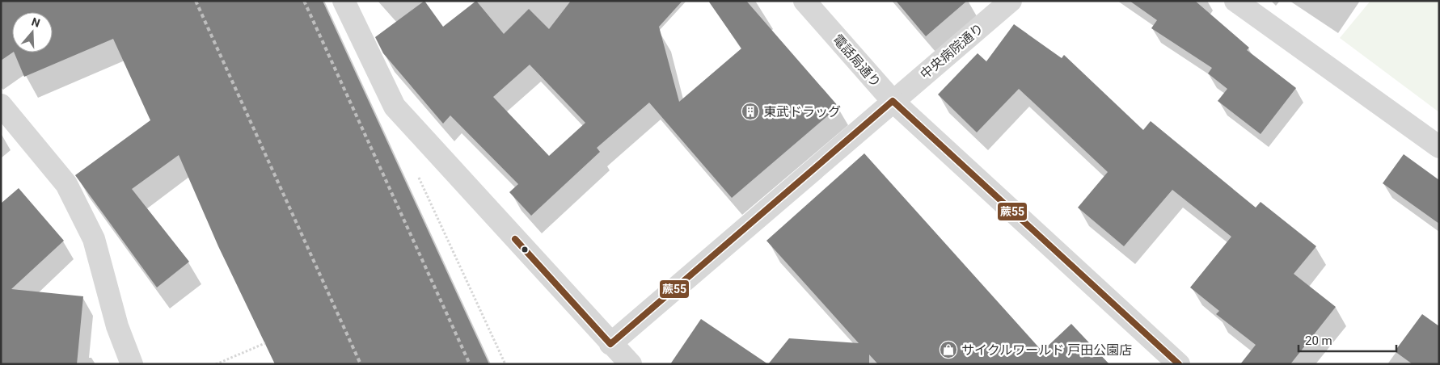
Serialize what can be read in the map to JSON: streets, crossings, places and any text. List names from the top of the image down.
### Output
{
  "streets": {
    "street": ["中央病院通り", "電話局通り"]
  },
  "crossings": [
    ["中央病院通り", "電話局通り"]
  ],
  "places": {
    "building": ["東武ドラッグ"],
    "shop": ["サイクルワールド 戸田公園店"]
  },
  "lines": ["transit line 蕨55"],
  "scale_bar": "20 m",
  "north": "top"
}
